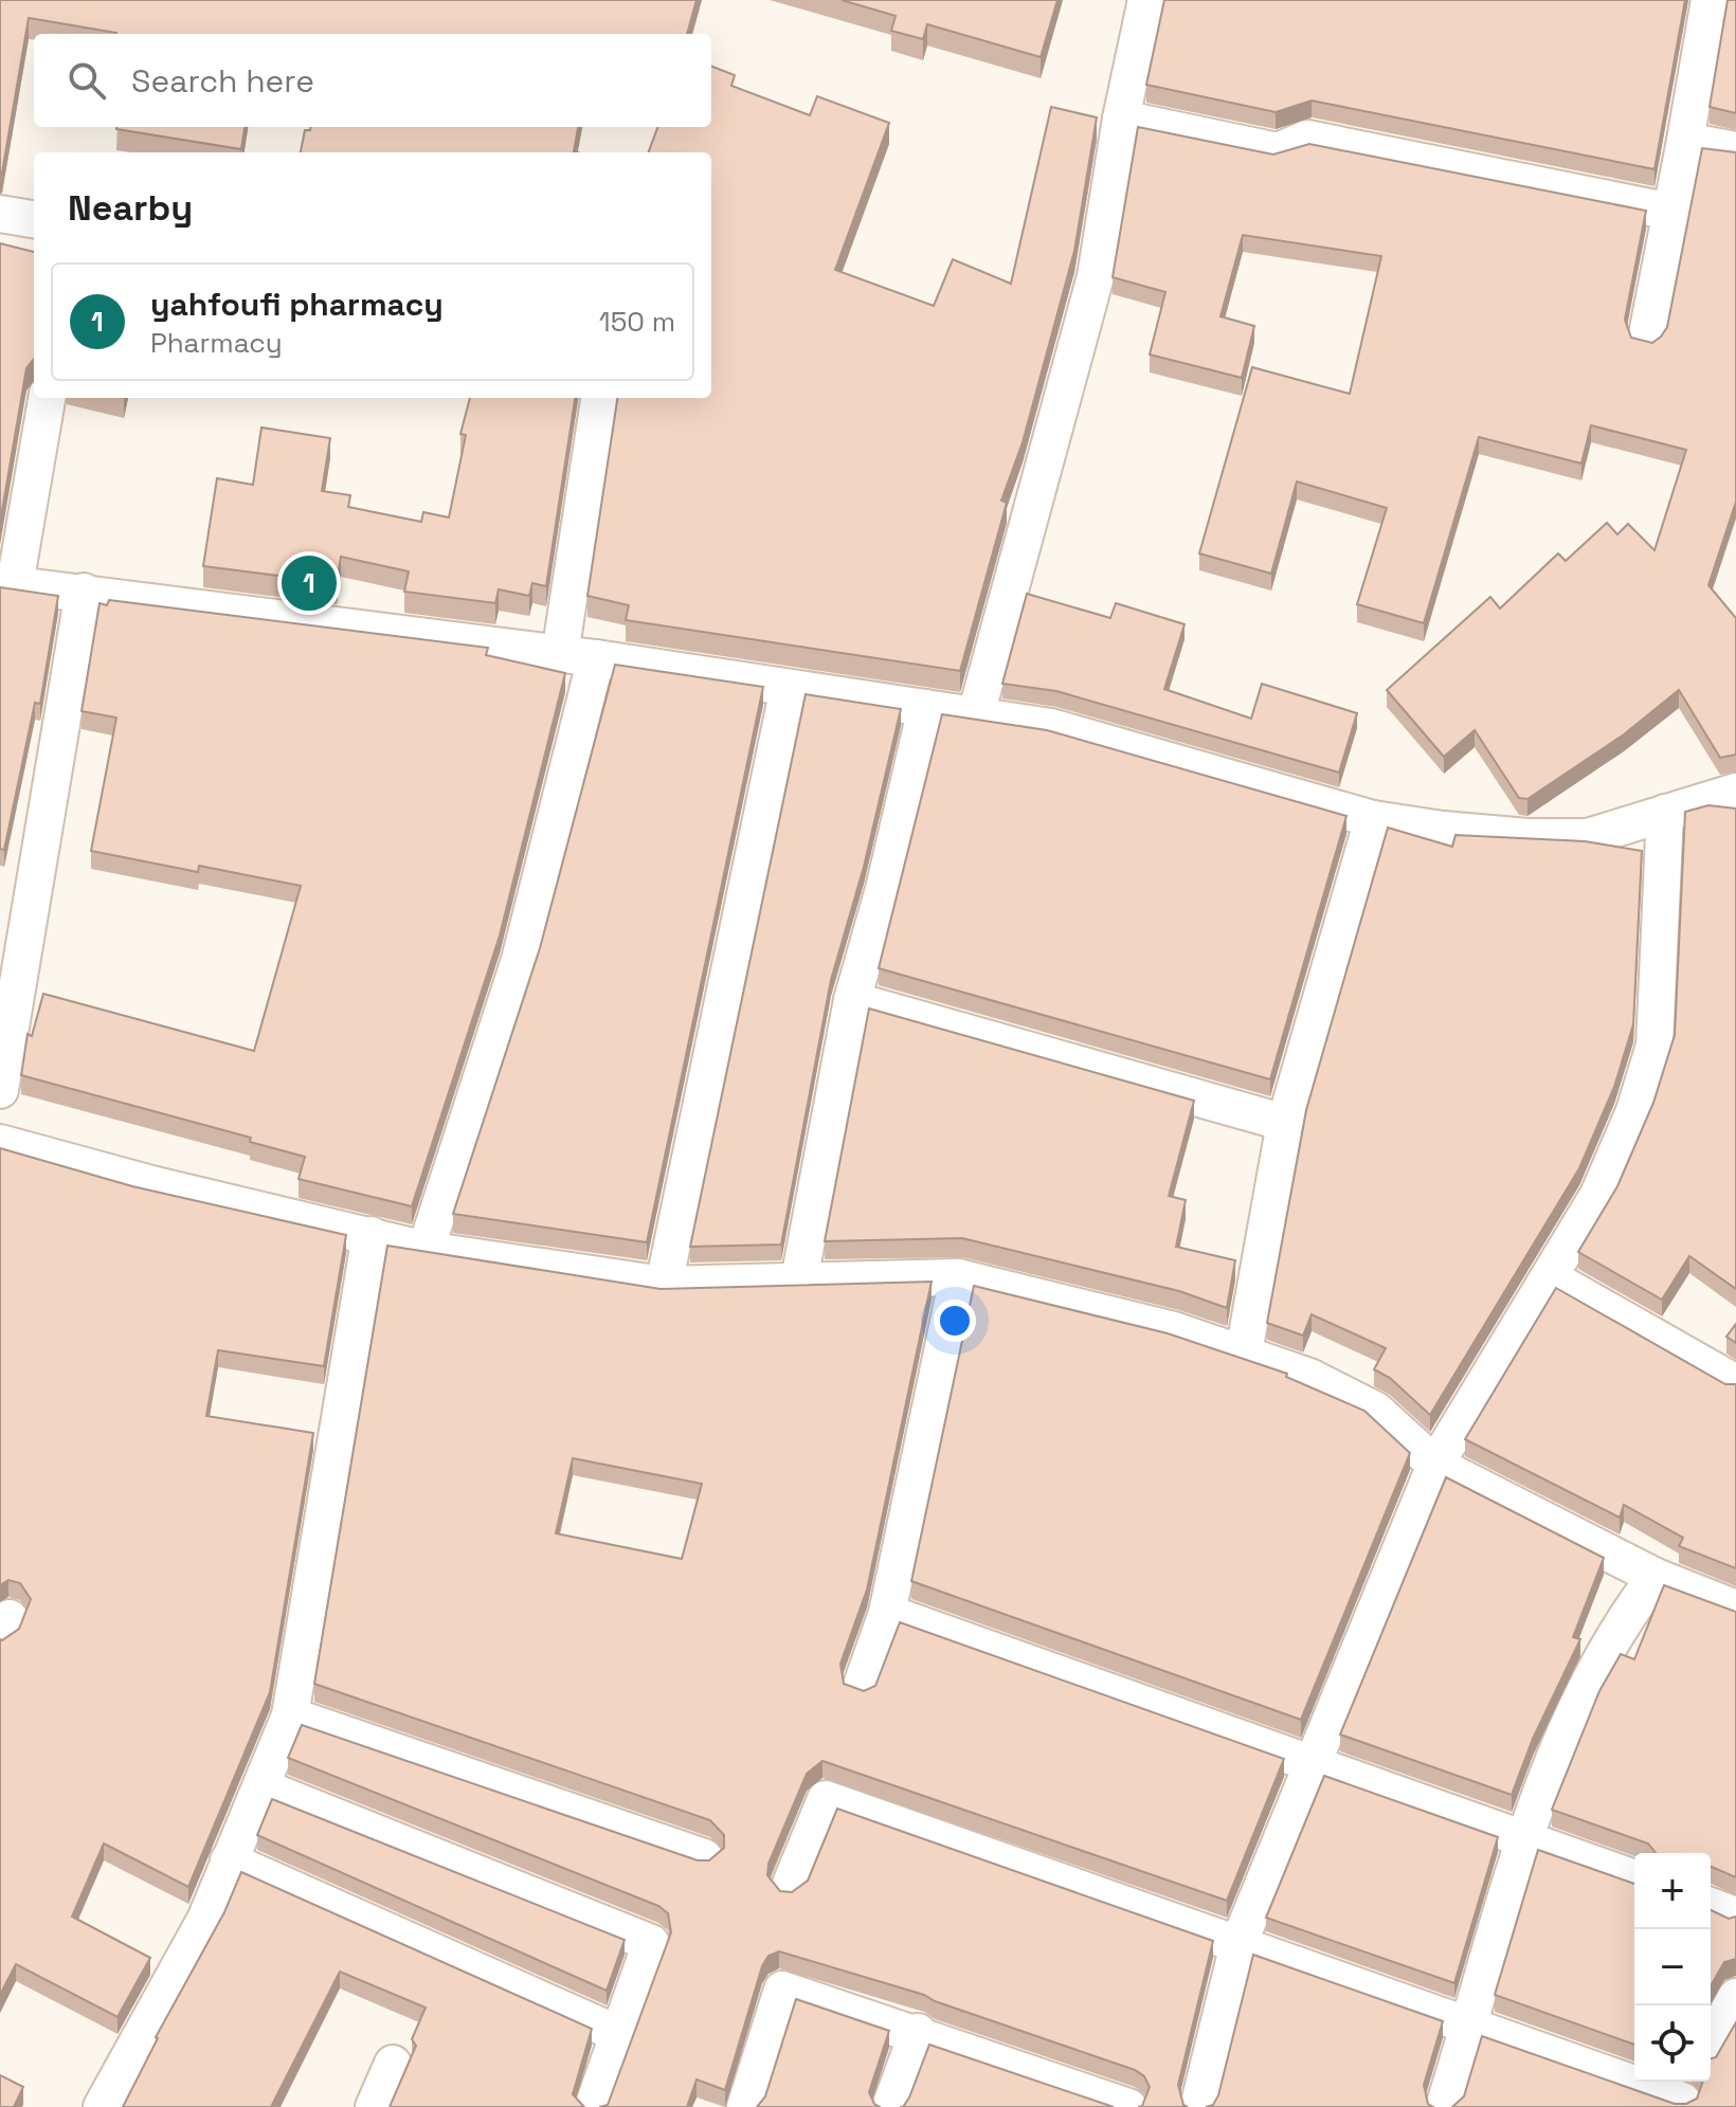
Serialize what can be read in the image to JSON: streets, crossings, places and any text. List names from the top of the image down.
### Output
{
  "page": {
    "search": "Search here",
    "heading": "Nearby",
    "list": [
      {
        "mark": "1",
        "name": "yahfoufi pharmacy",
        "note": "Pharmacy",
        "value": "150 m"
      }
    ],
    "pins": "1",
    "map_buttons": ["+", "−"]
  }
}
